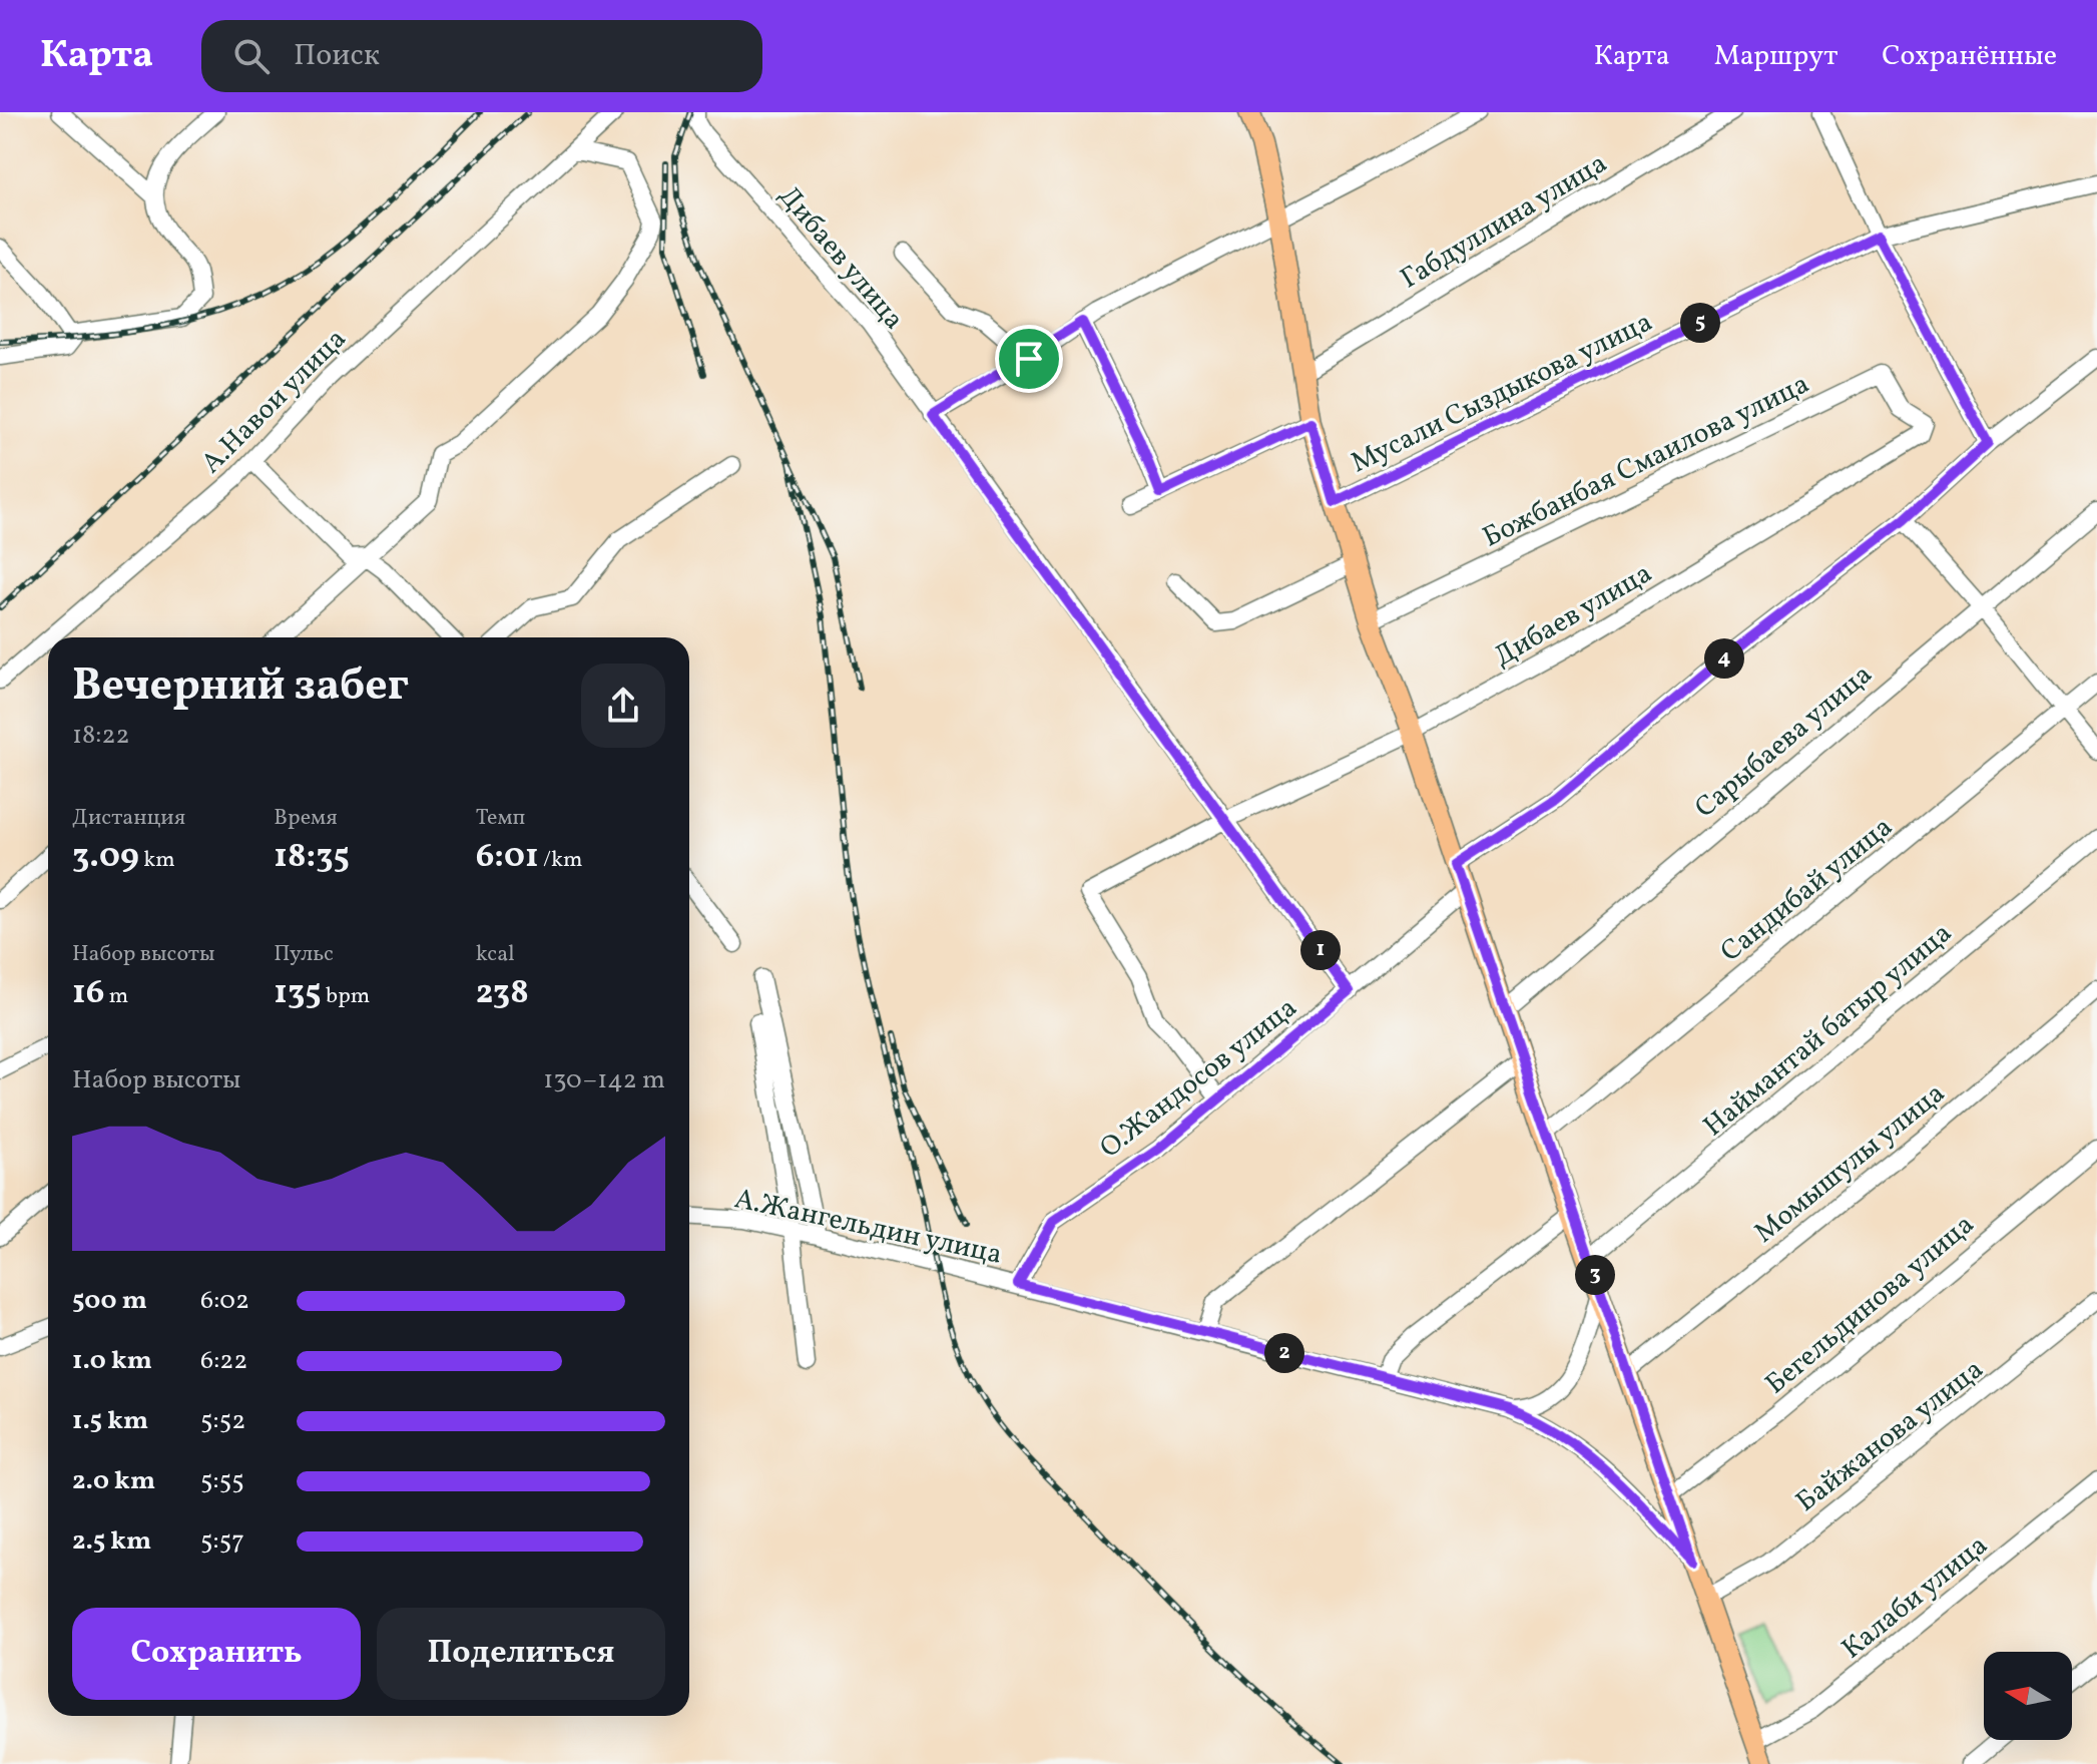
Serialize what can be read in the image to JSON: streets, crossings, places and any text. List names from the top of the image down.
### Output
{
  "streets": {
    "street": [
      "Габдуллина улица",
      "Дибаев улица",
      "Мусали Сыздыкова улица",
      "А.Навои улица",
      "Божбанбая Смаилова улица",
      "Сарыбаева улица",
      "Сандибай улица",
      "Наймантай батыр улица",
      "О.Жандосов улица",
      "Момышулы улица",
      "А.Жангельдин улица",
      "Бегельдинова улица",
      "Байжанова улица",
      "Калаби улица"
    ]
  },
  "crossings": [
    ["Дибаев улица", "Божбанбая Смаилова улица"],
    ["Дибаев улица", "О.Жандосов улица"],
    ["О.Жандосов улица", "А.Жангельдин улица"]
  ],
  "north": "left",
  "page": {
    "header": "Карта",
    "search": "Поиск",
    "nav": ["Карта", "Маршрут", "Сохранённые"],
    "pins": [
      "5",
      "4",
      "1",
      "3",
      "2"
    ],
    "heading": ["Вечерний забег", "18:22"],
    "stats": [
      ["Дистанция", "3.09 km"],
      ["Время", "18:35"],
      ["Темп", "6:01 /km"],
      ["Набор высоты", "16 m"],
      ["Пульс", "135 bpm"],
      ["kcal", "238"]
    ],
    "chart": ["Набор высоты", "130–142 m"],
    "list": [
      {
        "name": "500 m",
        "note": "6:02"
      },
      {
        "name": "1.0 km",
        "note": "6:22"
      },
      {
        "name": "1.5 km",
        "note": "5:52"
      },
      {
        "name": "2.0 km",
        "note": "5:55"
      },
      {
        "name": "2.5 km",
        "note": "5:57"
      }
    ],
    "buttons": ["Сохранить", "Поделиться"]
  }
}
